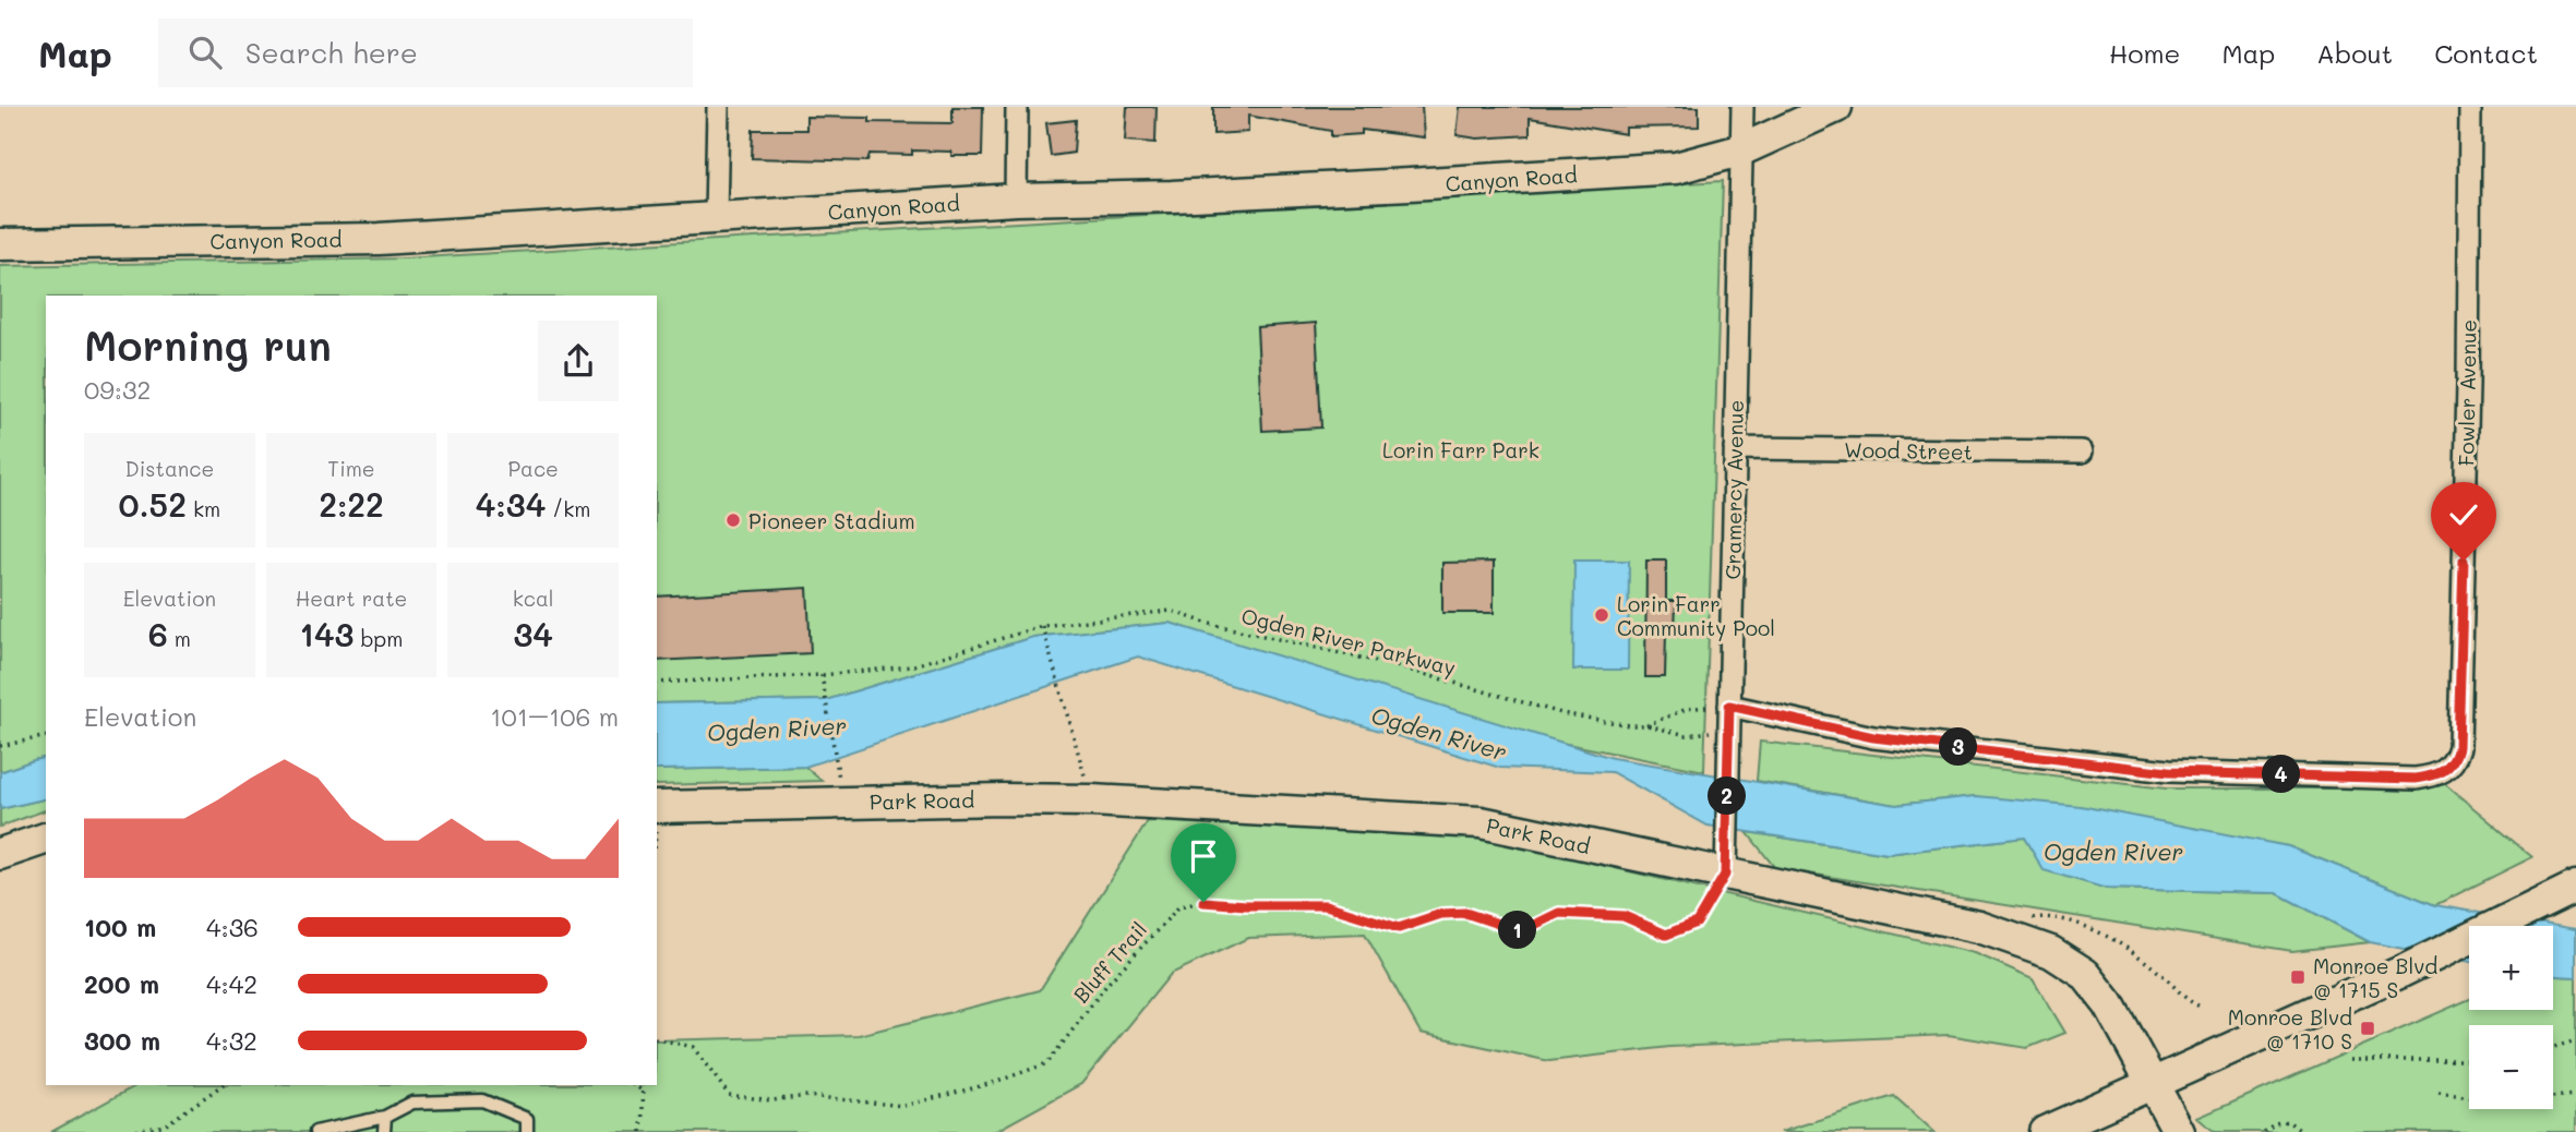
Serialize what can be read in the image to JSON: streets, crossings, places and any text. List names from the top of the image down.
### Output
{
  "streets": {
    "street": [
      "Canyon Road",
      "Fowler Avenue",
      "Wood Street",
      "Gramercy Avenue",
      "Park Road"
    ],
    "path": ["Ogden River Parkway", "Bluff Trail"]
  },
  "crossings": [
    ["Canyon Road", "Gramercy Avenue"],
    ["Fowler Avenue", "Gramercy Avenue"],
    ["Wood Street", "Gramercy Avenue"],
    ["Gramercy Avenue", "Park Road"],
    ["Gramercy Avenue", "Bluff Trail"],
    ["Park Road", "Bluff Trail"]
  ],
  "water": ["Ogden River"],
  "parks": ["Lorin Farr Park"],
  "places": {
    "other": ["Pioneer Stadium", "Lorin Farr Community Pool"],
    "transit": ["Monroe Blvd @ 1715 S", "Monroe Blvd @ 1710 S"]
  },
  "page": {
    "header": "Map",
    "search": "Search here",
    "nav": [
      "Home",
      "Map",
      "About",
      "Contact"
    ],
    "heading": ["Morning run", "09:32"],
    "stats": [
      ["Distance", "0.52 km"],
      ["Time", "2:22"],
      ["Pace", "4:34 /km"],
      ["Elevation", "6 m"],
      ["Heart rate", "143 bpm"],
      ["kcal", "34"]
    ],
    "chart": ["Elevation", "101–106 m"],
    "pins": [
      "3",
      "4",
      "2",
      "1"
    ],
    "list": [
      {
        "name": "100 m",
        "note": "4:36"
      },
      {
        "name": "200 m",
        "note": "4:42"
      },
      {
        "name": "300 m",
        "note": "4:32"
      }
    ],
    "map_buttons": ["+", "−"]
  }
}
